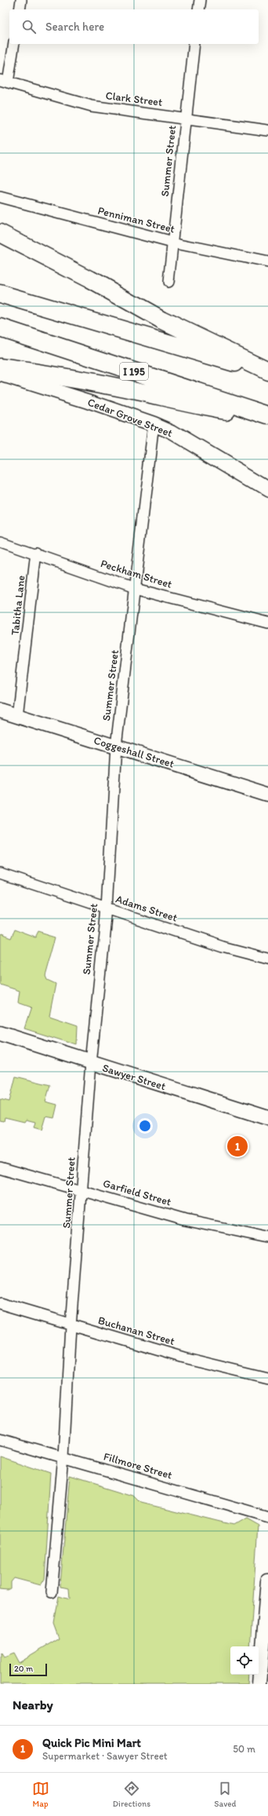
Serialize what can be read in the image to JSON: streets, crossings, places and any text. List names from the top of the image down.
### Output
{
  "streets": {
    "highway": ["I 195"],
    "street": [
      "Clark Street",
      "Summer Street",
      "Penniman Street",
      "Cedar Grove Street",
      "Peckham Street",
      "Tabitha Lane",
      "Coggeshall Street",
      "Adams Street",
      "Sawyer Street",
      "Garfield Street",
      "Buchanan Street",
      "Fillmore Street"
    ]
  },
  "crossings": [
    ["Clark Street", "Summer Street"],
    ["Summer Street", "Penniman Street"],
    ["Summer Street", "Cedar Grove Street"],
    ["Summer Street", "Peckham Street"],
    ["Summer Street", "Coggeshall Street"],
    ["Summer Street", "Adams Street"],
    ["Summer Street", "Sawyer Street"],
    ["Summer Street", "Garfield Street"],
    ["Summer Street", "Buchanan Street"],
    ["Summer Street", "Fillmore Street"],
    ["Peckham Street", "Tabitha Lane"],
    ["Tabitha Lane", "Coggeshall Street"]
  ],
  "scale_bar": "20 m",
  "page": {
    "search": "Search here",
    "pins": "1",
    "scale": "20 m",
    "heading": "Nearby",
    "list": [
      {
        "mark": "1",
        "name": "Quick Pic Mini Mart",
        "note": "Supermarket · Sawyer Street",
        "value": "50 m"
      }
    ],
    "nav": ["Map", "Directions", "Saved"]
  }
}
